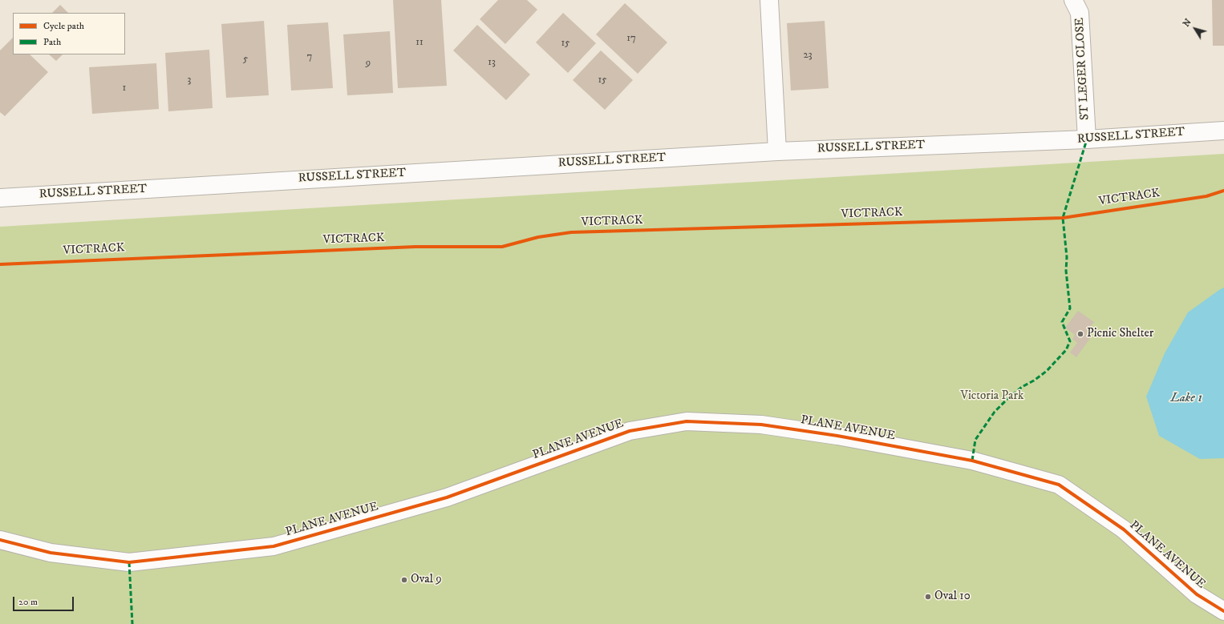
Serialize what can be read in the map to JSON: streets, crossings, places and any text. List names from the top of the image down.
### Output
{
  "streets": {
    "street": ["ST LEGER CLOSE", "RUSSELL STREET", "PLANE AVENUE"],
    "cycle path": ["VICTRACK"]
  },
  "crossings": [
    ["ST LEGER CLOSE", "RUSSELL STREET"]
  ],
  "water": ["Lake 1"],
  "parks": ["Victoria Park"],
  "places": ["Picnic Shelter", "Oval 9", "Oval 10"],
  "house_numbers": [
    "17",
    "11",
    "15",
    "23",
    "7",
    "5",
    "13",
    "9",
    "3",
    "15",
    "1"
  ],
  "legend": ["Cycle path", "Path"],
  "scale_bar": "20 m",
  "north": "top left"
}
